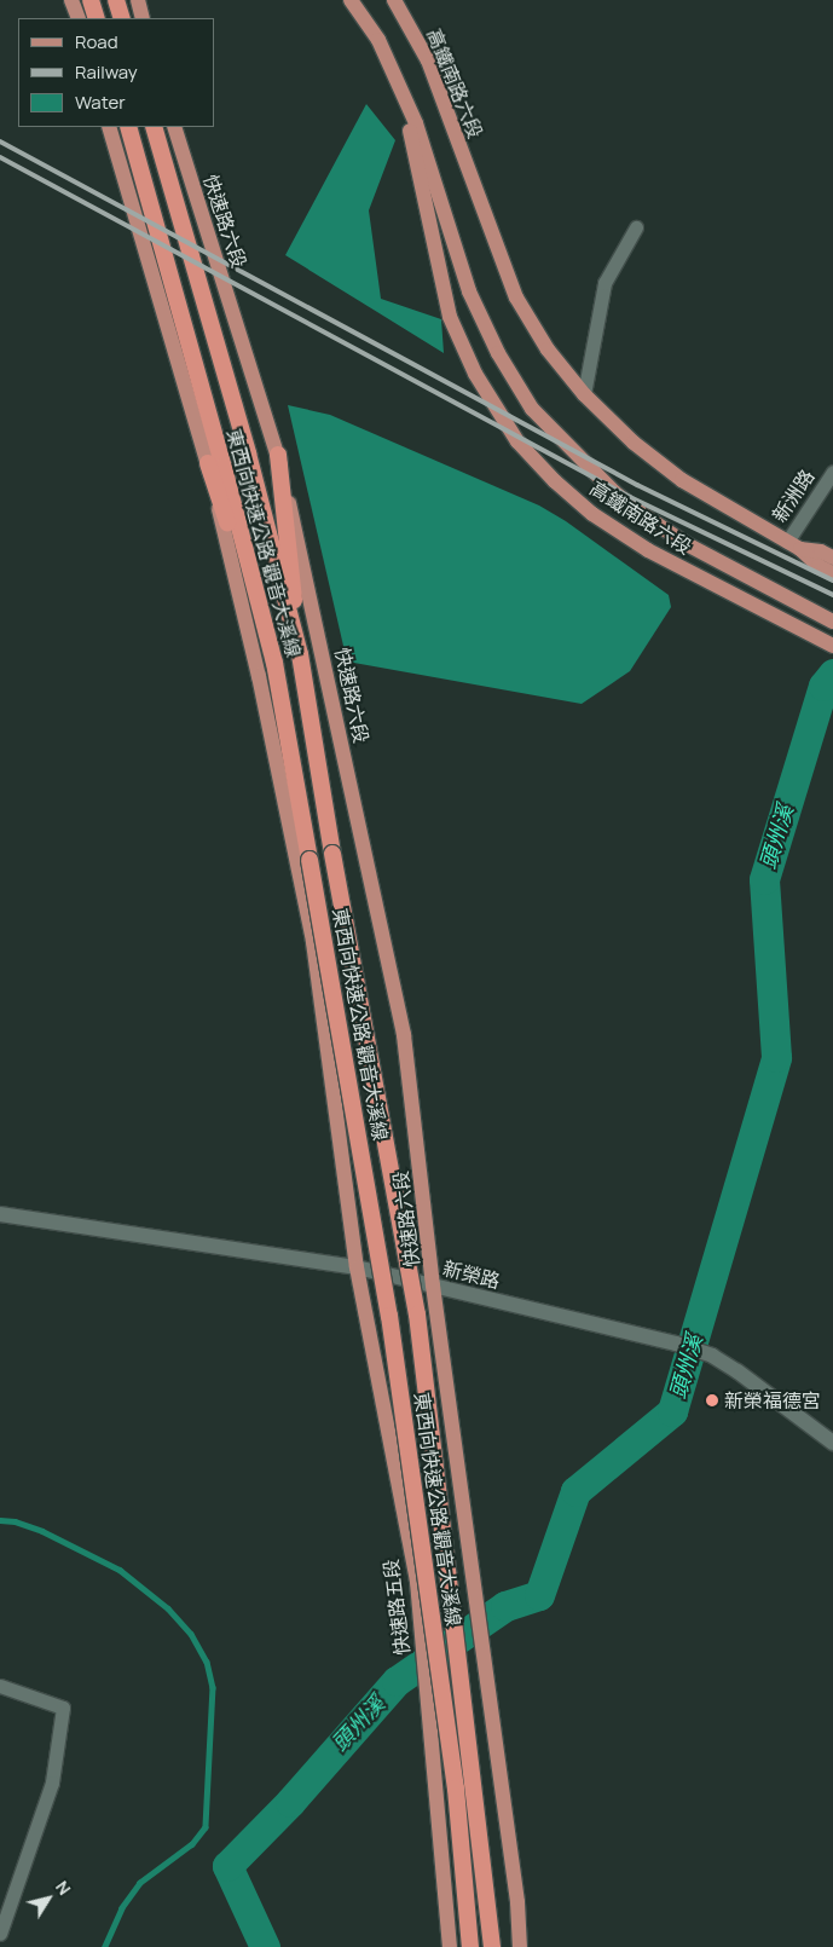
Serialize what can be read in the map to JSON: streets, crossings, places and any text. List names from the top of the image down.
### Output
{
  "streets": {
    "highway": ["東西向快速公路 觀音大溪線"],
    "main road": ["高鐵南路六段", "快速路六段", "快速路五段"],
    "street": ["新洲路", "新榮路"]
  },
  "crossings": [
    ["高鐵南路六段", "新洲路"],
    ["快速路六段", "新榮路"],
    ["新榮路", "快速路五段"]
  ],
  "water": ["頭州溪"],
  "places": ["新榮福德宮"],
  "legend": ["Road", "Railway", "Water"],
  "north": "top right"
}
